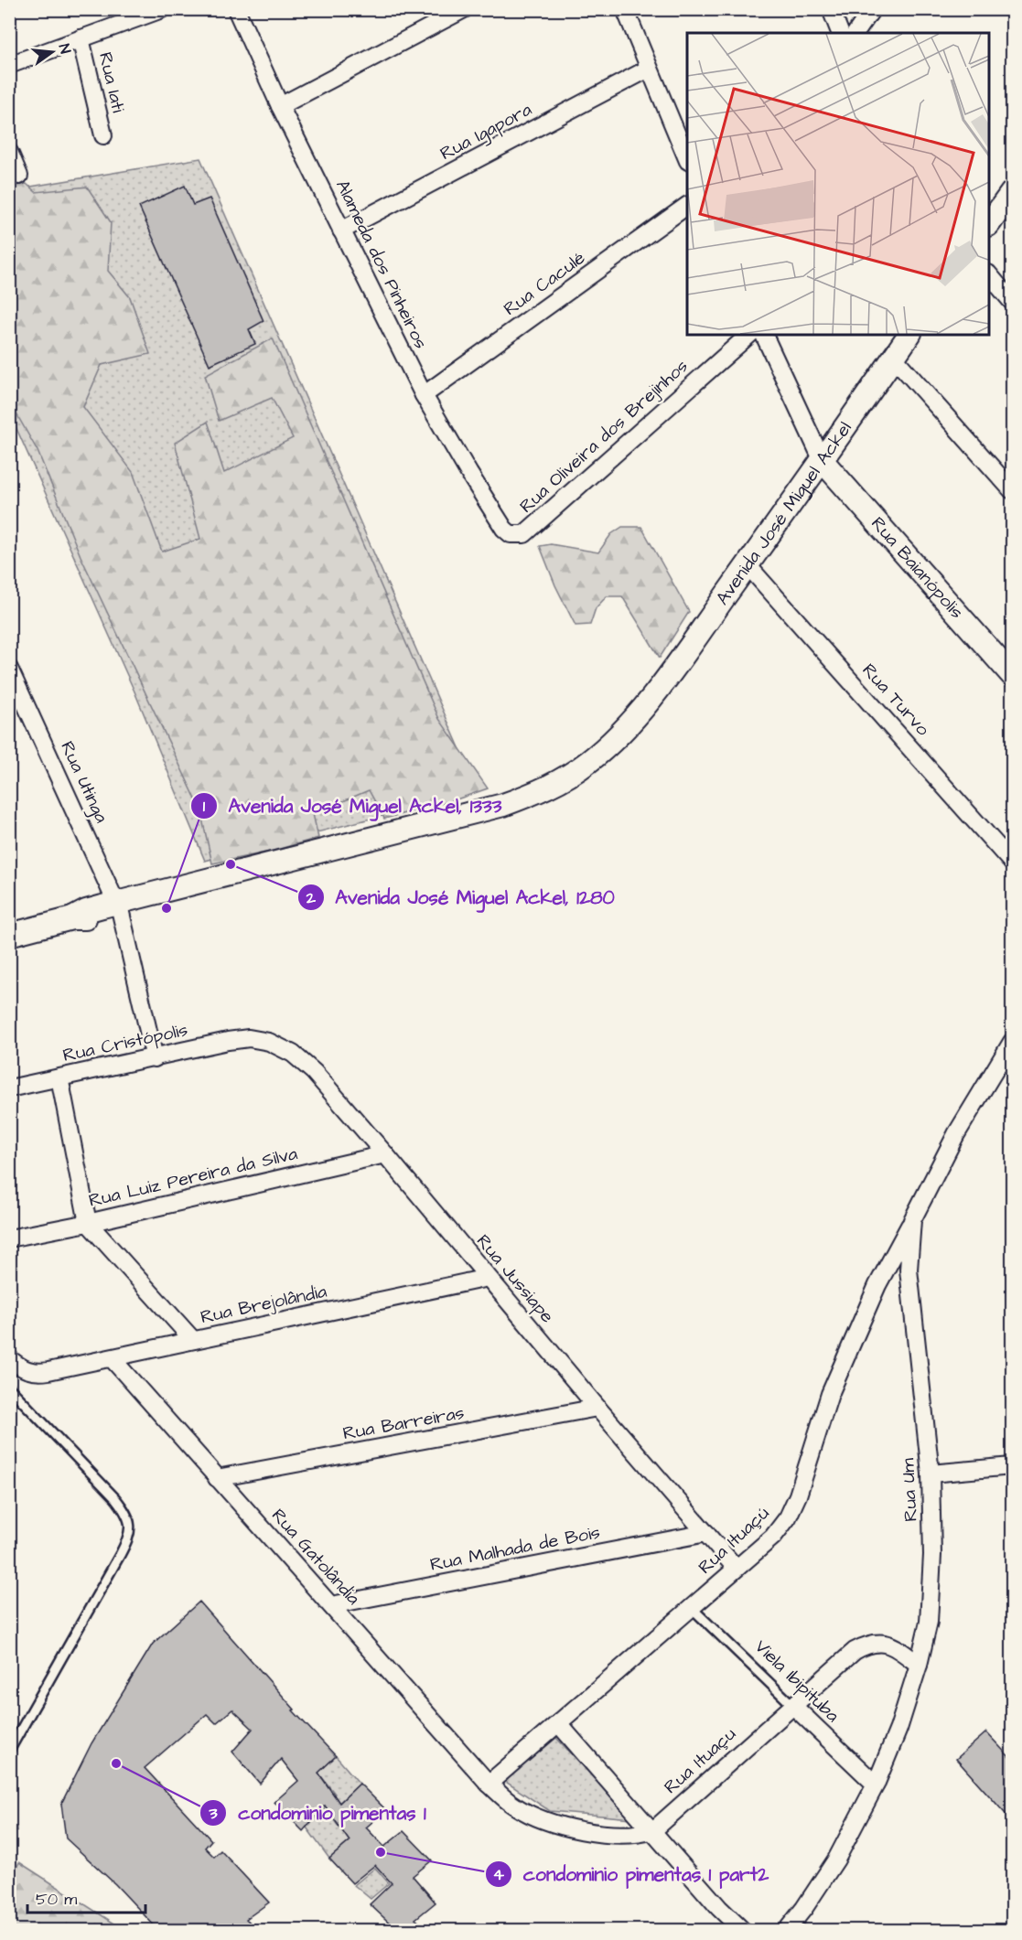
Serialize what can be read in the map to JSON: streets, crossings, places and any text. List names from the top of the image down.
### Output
{
  "streets": {
    "street": [
      "Rua Iati",
      "Rua Igapora",
      "Alameda dos Pinheiros",
      "Rua Caculé",
      "Rua Oliveira dos Brejinhos",
      "Avenida José Miguel Ackel",
      "Rua Baianópolis",
      "Rua Turvo",
      "Rua Utinga",
      "Rua Cristópolis",
      "Rua Luiz Pereira da Silva",
      "Rua Jussiape",
      "Rua Brejolândia",
      "Rua Barreiras",
      "Rua Um",
      "Rua Ituaçú",
      "Rua Malhada de Bois",
      "Rua Gatolândia",
      "Viela Ibipituba",
      "Rua Ituaçu"
    ]
  },
  "crossings": [
    ["Rua Igapora", "Alameda dos Pinheiros"],
    ["Alameda dos Pinheiros", "Rua Caculé"],
    ["Alameda dos Pinheiros", "Rua Oliveira dos Brejinhos"],
    ["Avenida José Miguel Ackel", "Rua Baianópolis"],
    ["Avenida José Miguel Ackel", "Rua Turvo"],
    ["Avenida José Miguel Ackel", "Rua Utinga"],
    ["Rua Utinga", "Rua Cristópolis"],
    ["Rua Cristópolis", "Rua Jussiape"],
    ["Rua Luiz Pereira da Silva", "Rua Jussiape"],
    ["Rua Jussiape", "Rua Brejolândia"],
    ["Rua Jussiape", "Rua Barreiras"],
    ["Rua Jussiape", "Rua Ituaçú"],
    ["Rua Jussiape", "Rua Malhada de Bois"],
    ["Rua Brejolândia", "Rua Gatolândia"],
    ["Rua Barreiras", "Rua Gatolândia"],
    ["Rua Um", "Rua Ituaçú"],
    ["Rua Um", "Viela Ibipituba"],
    ["Rua Um", "Rua Ituaçu"],
    ["Rua Ituaçú", "Rua Gatolândia"],
    ["Rua Ituaçú", "Viela Ibipituba"],
    ["Rua Malhada de Bois", "Rua Gatolândia"],
    ["Viela Ibipituba", "Rua Ituaçu"]
  ],
  "places": [
    "Avenida José Miguel Ackel, 1280",
    "Avenida José Miguel Ackel, 1333",
    "condominio pimentas 1",
    "condominio pimentas 1 part2"
  ],
  "scale_bar": "50 m",
  "north": "right"
}
